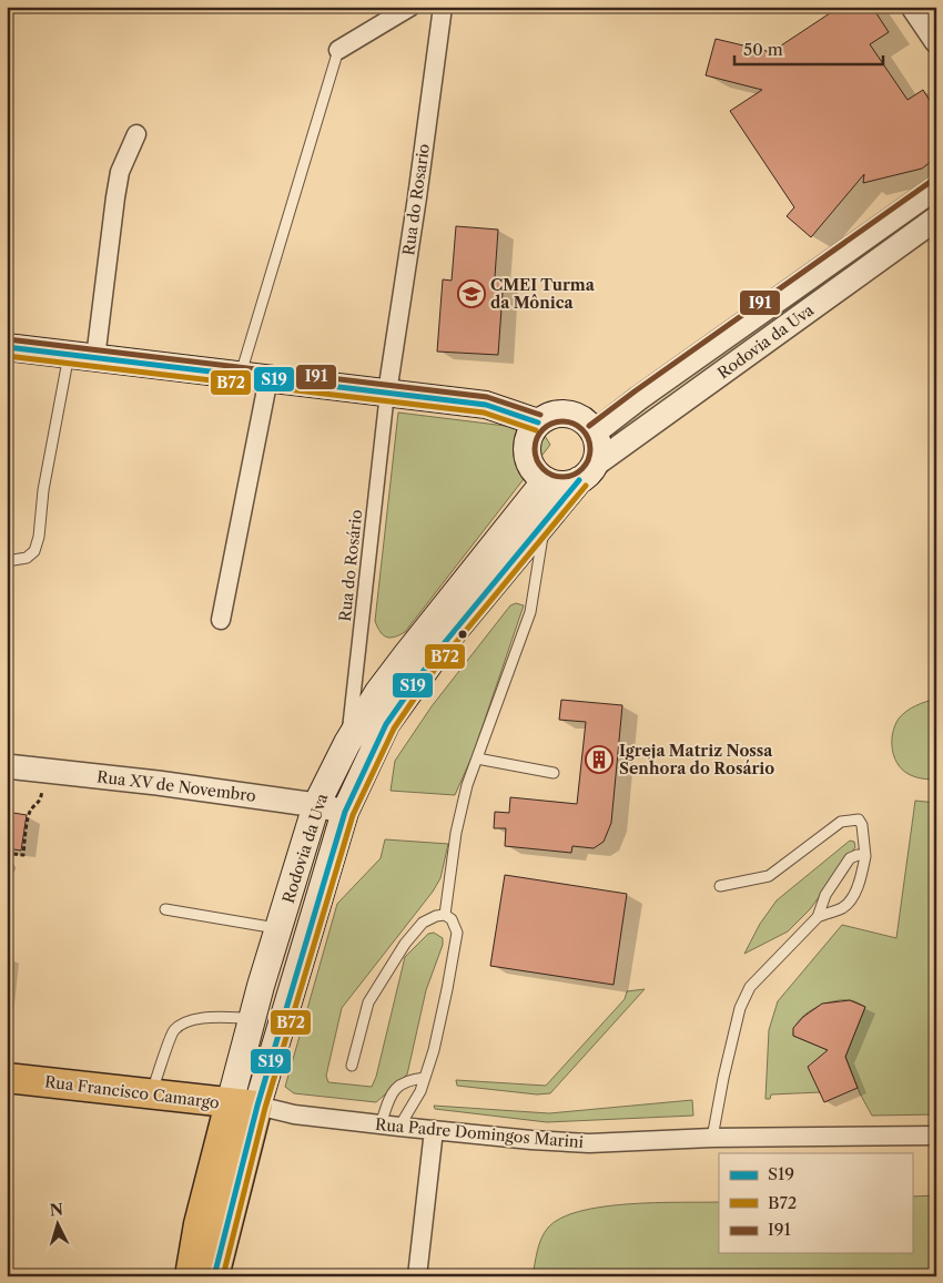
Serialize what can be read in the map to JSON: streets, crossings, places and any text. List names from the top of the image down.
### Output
{
  "streets": {
    "main road": ["Rodovia da Uva", "Rua Francisco Camargo"],
    "street": [
      "Rua do Rosario",
      "Rua do Rosário",
      "Rua XV de Novembro",
      "Rua Padre Domingos Marini"
    ]
  },
  "crossings": [
    ["Rua do Rosario", "Rua do Rosário"],
    ["Rodovia da Uva", "Rua do Rosário"],
    ["Rodovia da Uva", "Rua XV de Novembro"],
    ["Rodovia da Uva", "Rua Francisco Camargo"],
    ["Rodovia da Uva", "Rua Padre Domingos Marini"],
    ["Rua Francisco Camargo", "Rua Padre Domingos Marini"]
  ],
  "places": {
    "school or university": ["CMEI Turma da Mônica"],
    "building": ["Igreja Matriz Nossa Senhora do Rosário"]
  },
  "lines": ["transit line I91", "transit line S19", "transit line B72"],
  "legend": ["S19", "B72", "I91"],
  "scale_bar": "50 m",
  "north": "top"
}
